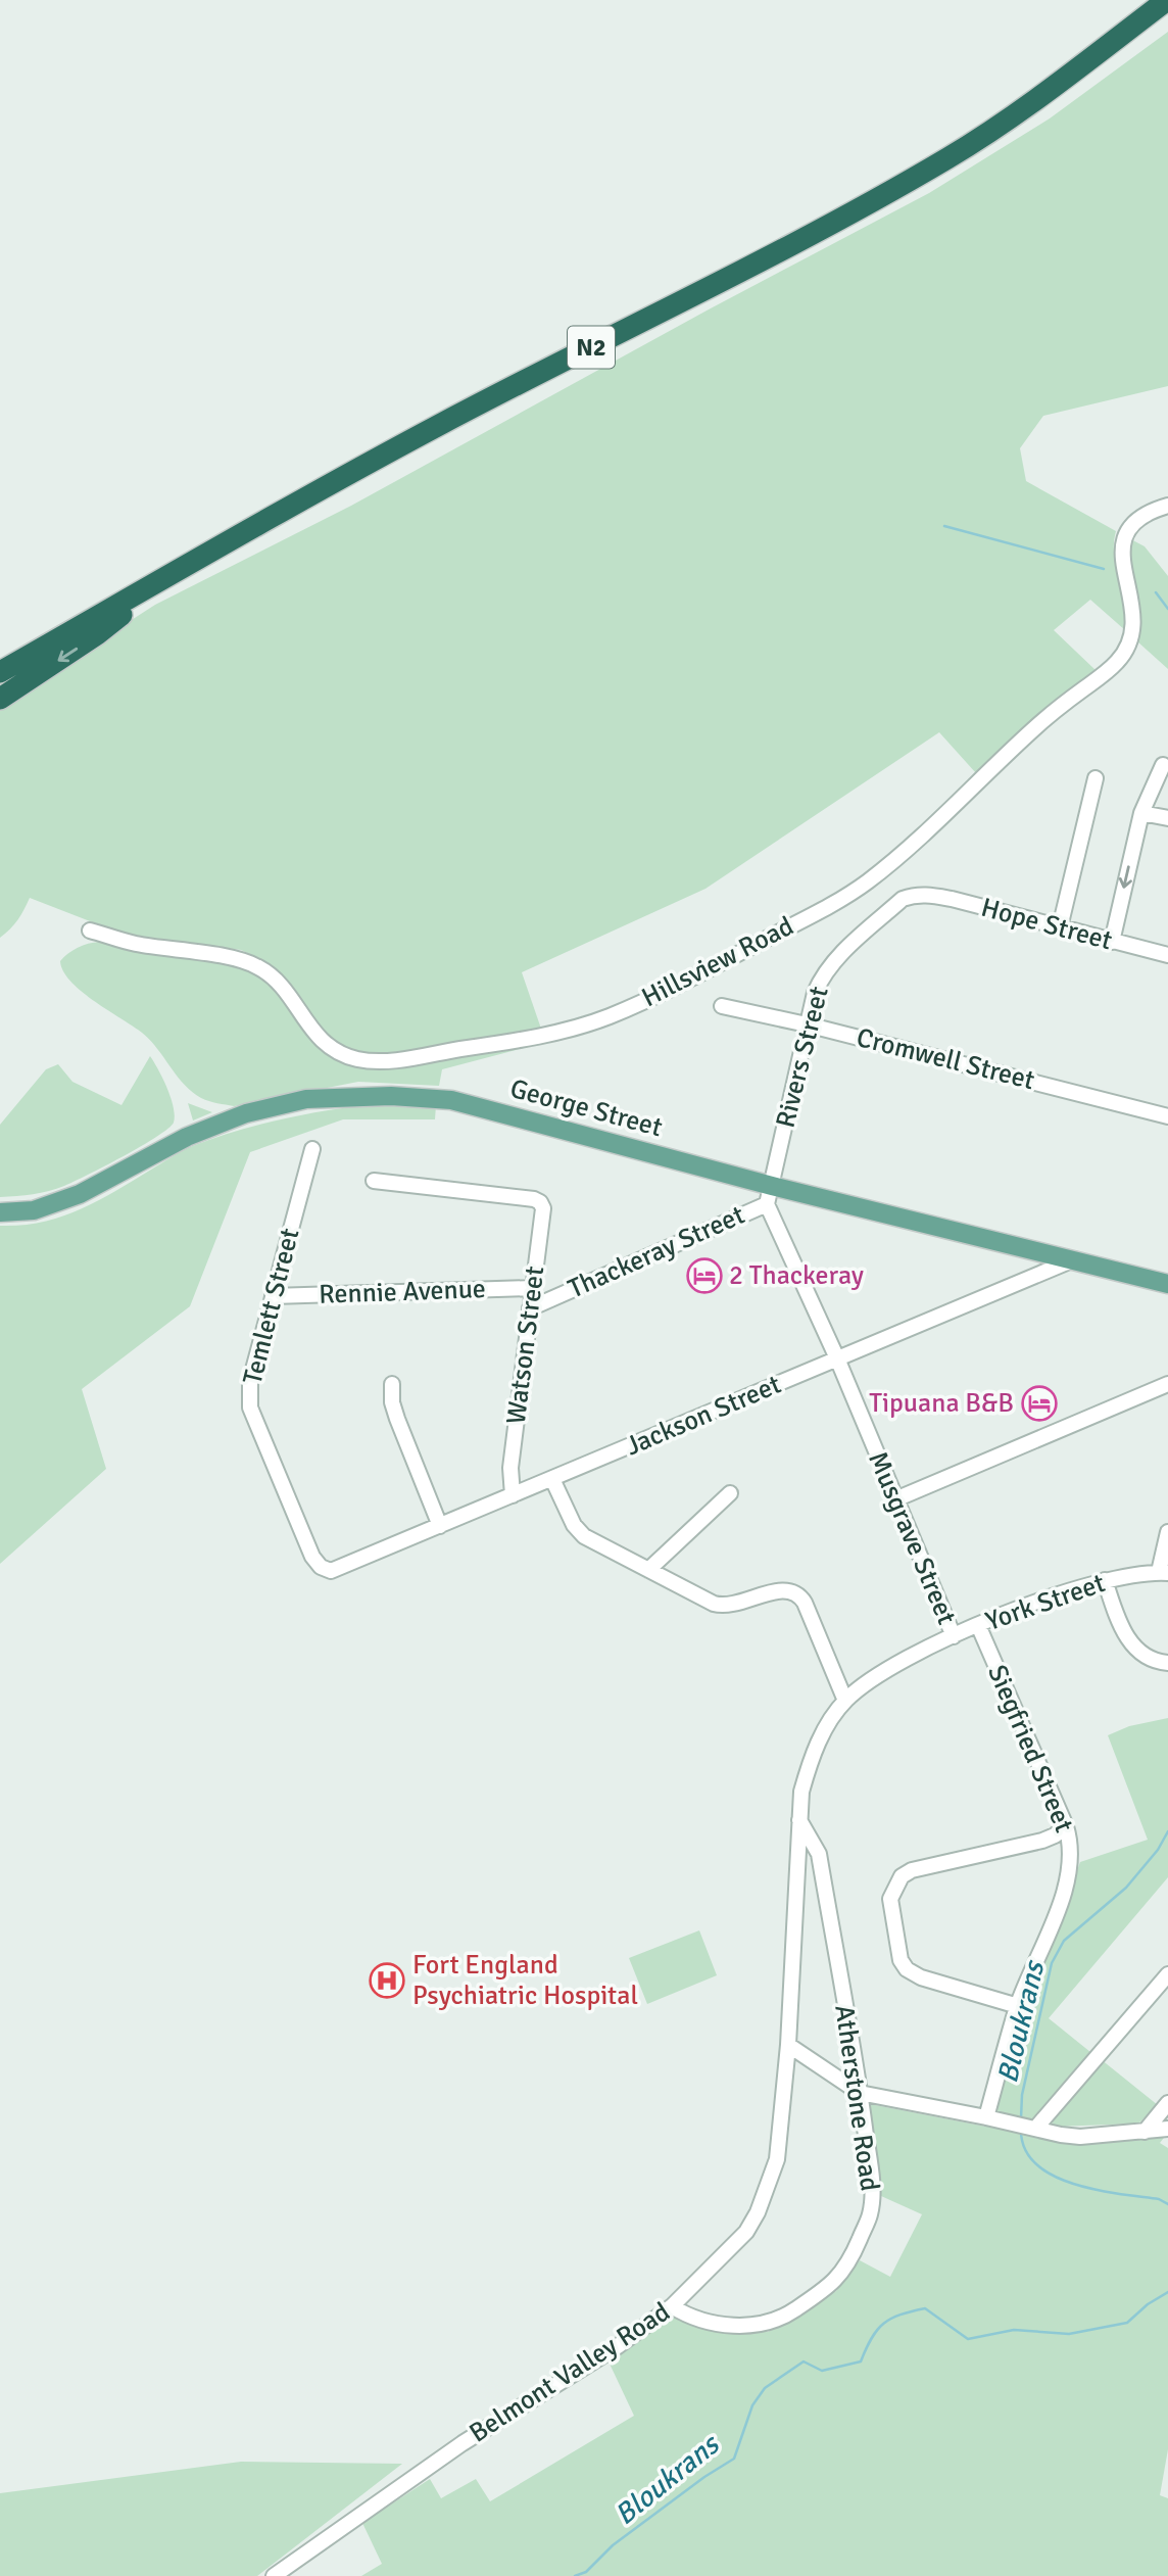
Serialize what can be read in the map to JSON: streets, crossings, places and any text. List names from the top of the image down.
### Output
{
  "streets": {
    "highway": ["N2"],
    "main road": ["George Street"],
    "street": [
      "Hope Street",
      "Hillsview Road",
      "Rivers Street",
      "Cromwell Street",
      "Thackeray Street",
      "Rennie Avenue",
      "Temlett Street",
      "Watson Street",
      "Jackson Street",
      "Musgrave Street",
      "York Street",
      "Siegfried Street",
      "Atherstone Road",
      "Belmont Valley Road"
    ]
  },
  "crossings": [
    ["Hope Street", "Rivers Street"],
    ["Rivers Street", "Cromwell Street"],
    ["Rivers Street", "George Street"],
    ["Rivers Street", "Thackeray Street"],
    ["George Street", "Thackeray Street"],
    ["George Street", "Jackson Street"],
    ["Thackeray Street", "Watson Street"],
    ["Thackeray Street", "Musgrave Street"],
    ["Rennie Avenue", "Temlett Street"],
    ["Rennie Avenue", "Watson Street"],
    ["Temlett Street", "Jackson Street"],
    ["Watson Street", "Jackson Street"],
    ["Jackson Street", "Musgrave Street"],
    ["Musgrave Street", "York Street"],
    ["York Street", "Siegfried Street"],
    ["York Street", "Belmont Valley Road"],
    ["Atherstone Road", "Belmont Valley Road"]
  ],
  "water": ["Bloukrans"],
  "places": {
    "hotel": ["2 Thackeray", "Tipuana B&B"],
    "hospital": ["Fort England Psychiatric Hospital"]
  }
}
